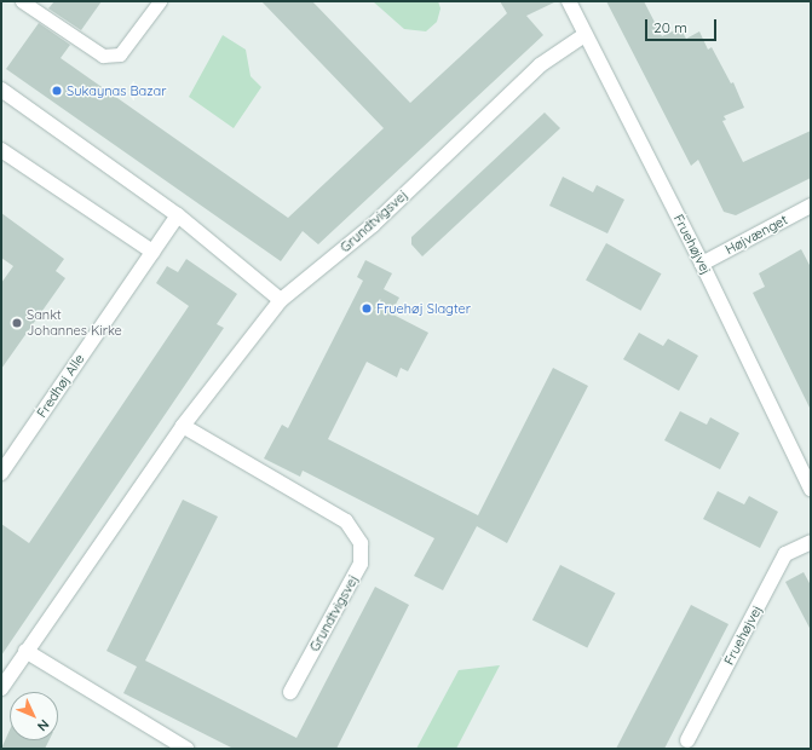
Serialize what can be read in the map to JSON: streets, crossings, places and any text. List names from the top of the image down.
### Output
{
  "streets": {
    "street": [
      "Grundtvigsvej",
      "Højvænget",
      "Fruehøjvej",
      "Fredhøj Alle"
    ]
  },
  "crossings": [
    ["Grundtvigsvej", "Fruehøjvej"],
    ["Højvænget", "Fruehøjvej"]
  ],
  "places": ["Sukaynas Bazar", "Fruehøj Slagter", "Sankt Johannes Kirke"],
  "scale_bar": "20 m",
  "north": "bottom right"
}
